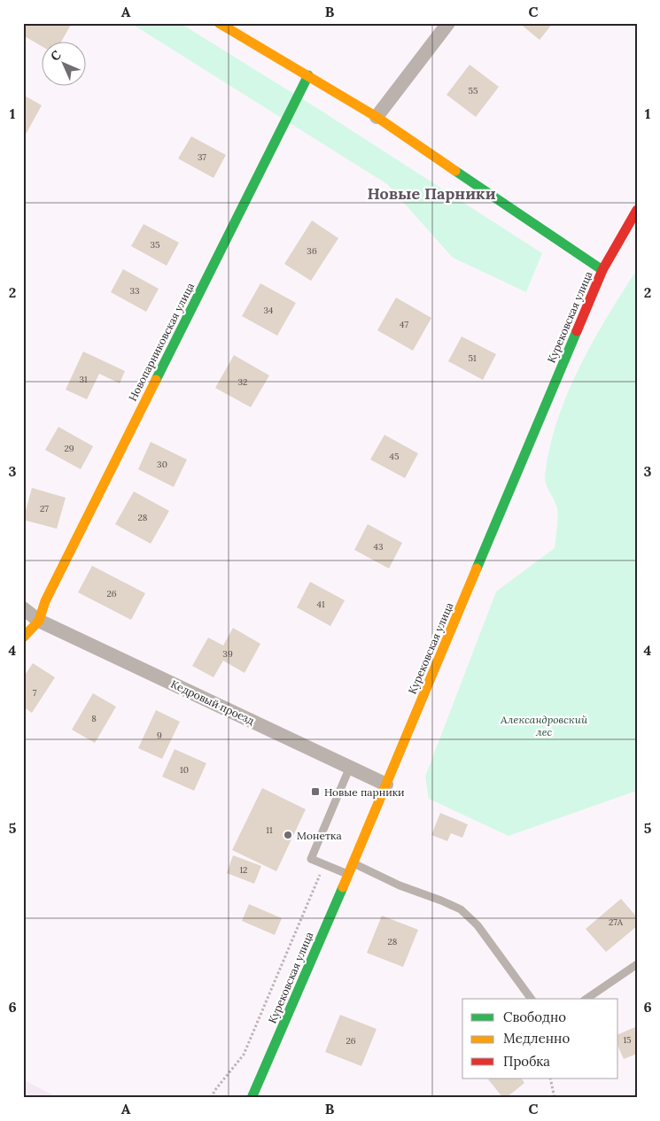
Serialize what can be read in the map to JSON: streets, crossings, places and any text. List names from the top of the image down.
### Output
{
  "streets": {
    "street": ["Курековская улица", "Новопарниковская улица", "Кедровый проезд"]
  },
  "crossings": [
    ["Курековская улица", "Кедровый проезд"],
    ["Новопарниковская улица", "Кедровый проезд"]
  ],
  "districts": ["Новые Парники"],
  "parks": ["Александровский лес"],
  "places": {
    "transit": ["Новые парники"],
    "other": ["Монетка"]
  },
  "house_numbers": [
    "55",
    "37",
    "35",
    "36",
    "33",
    "34",
    "47",
    "51",
    "31",
    "32",
    "29",
    "45",
    "30",
    "27",
    "28",
    "43",
    "26",
    "41",
    "39",
    "7",
    "8",
    "9",
    "10",
    "11",
    "12",
    "27А",
    "28",
    "15",
    "26"
  ],
  "legend": ["Свободно", "Медленно", "Пробка"],
  "north": "top left",
  "grid": {
    "columns": ["A", "B", "C"],
    "rows": [
      "1",
      "2",
      "3",
      "4",
      "5",
      "6"
    ]
  }
}
